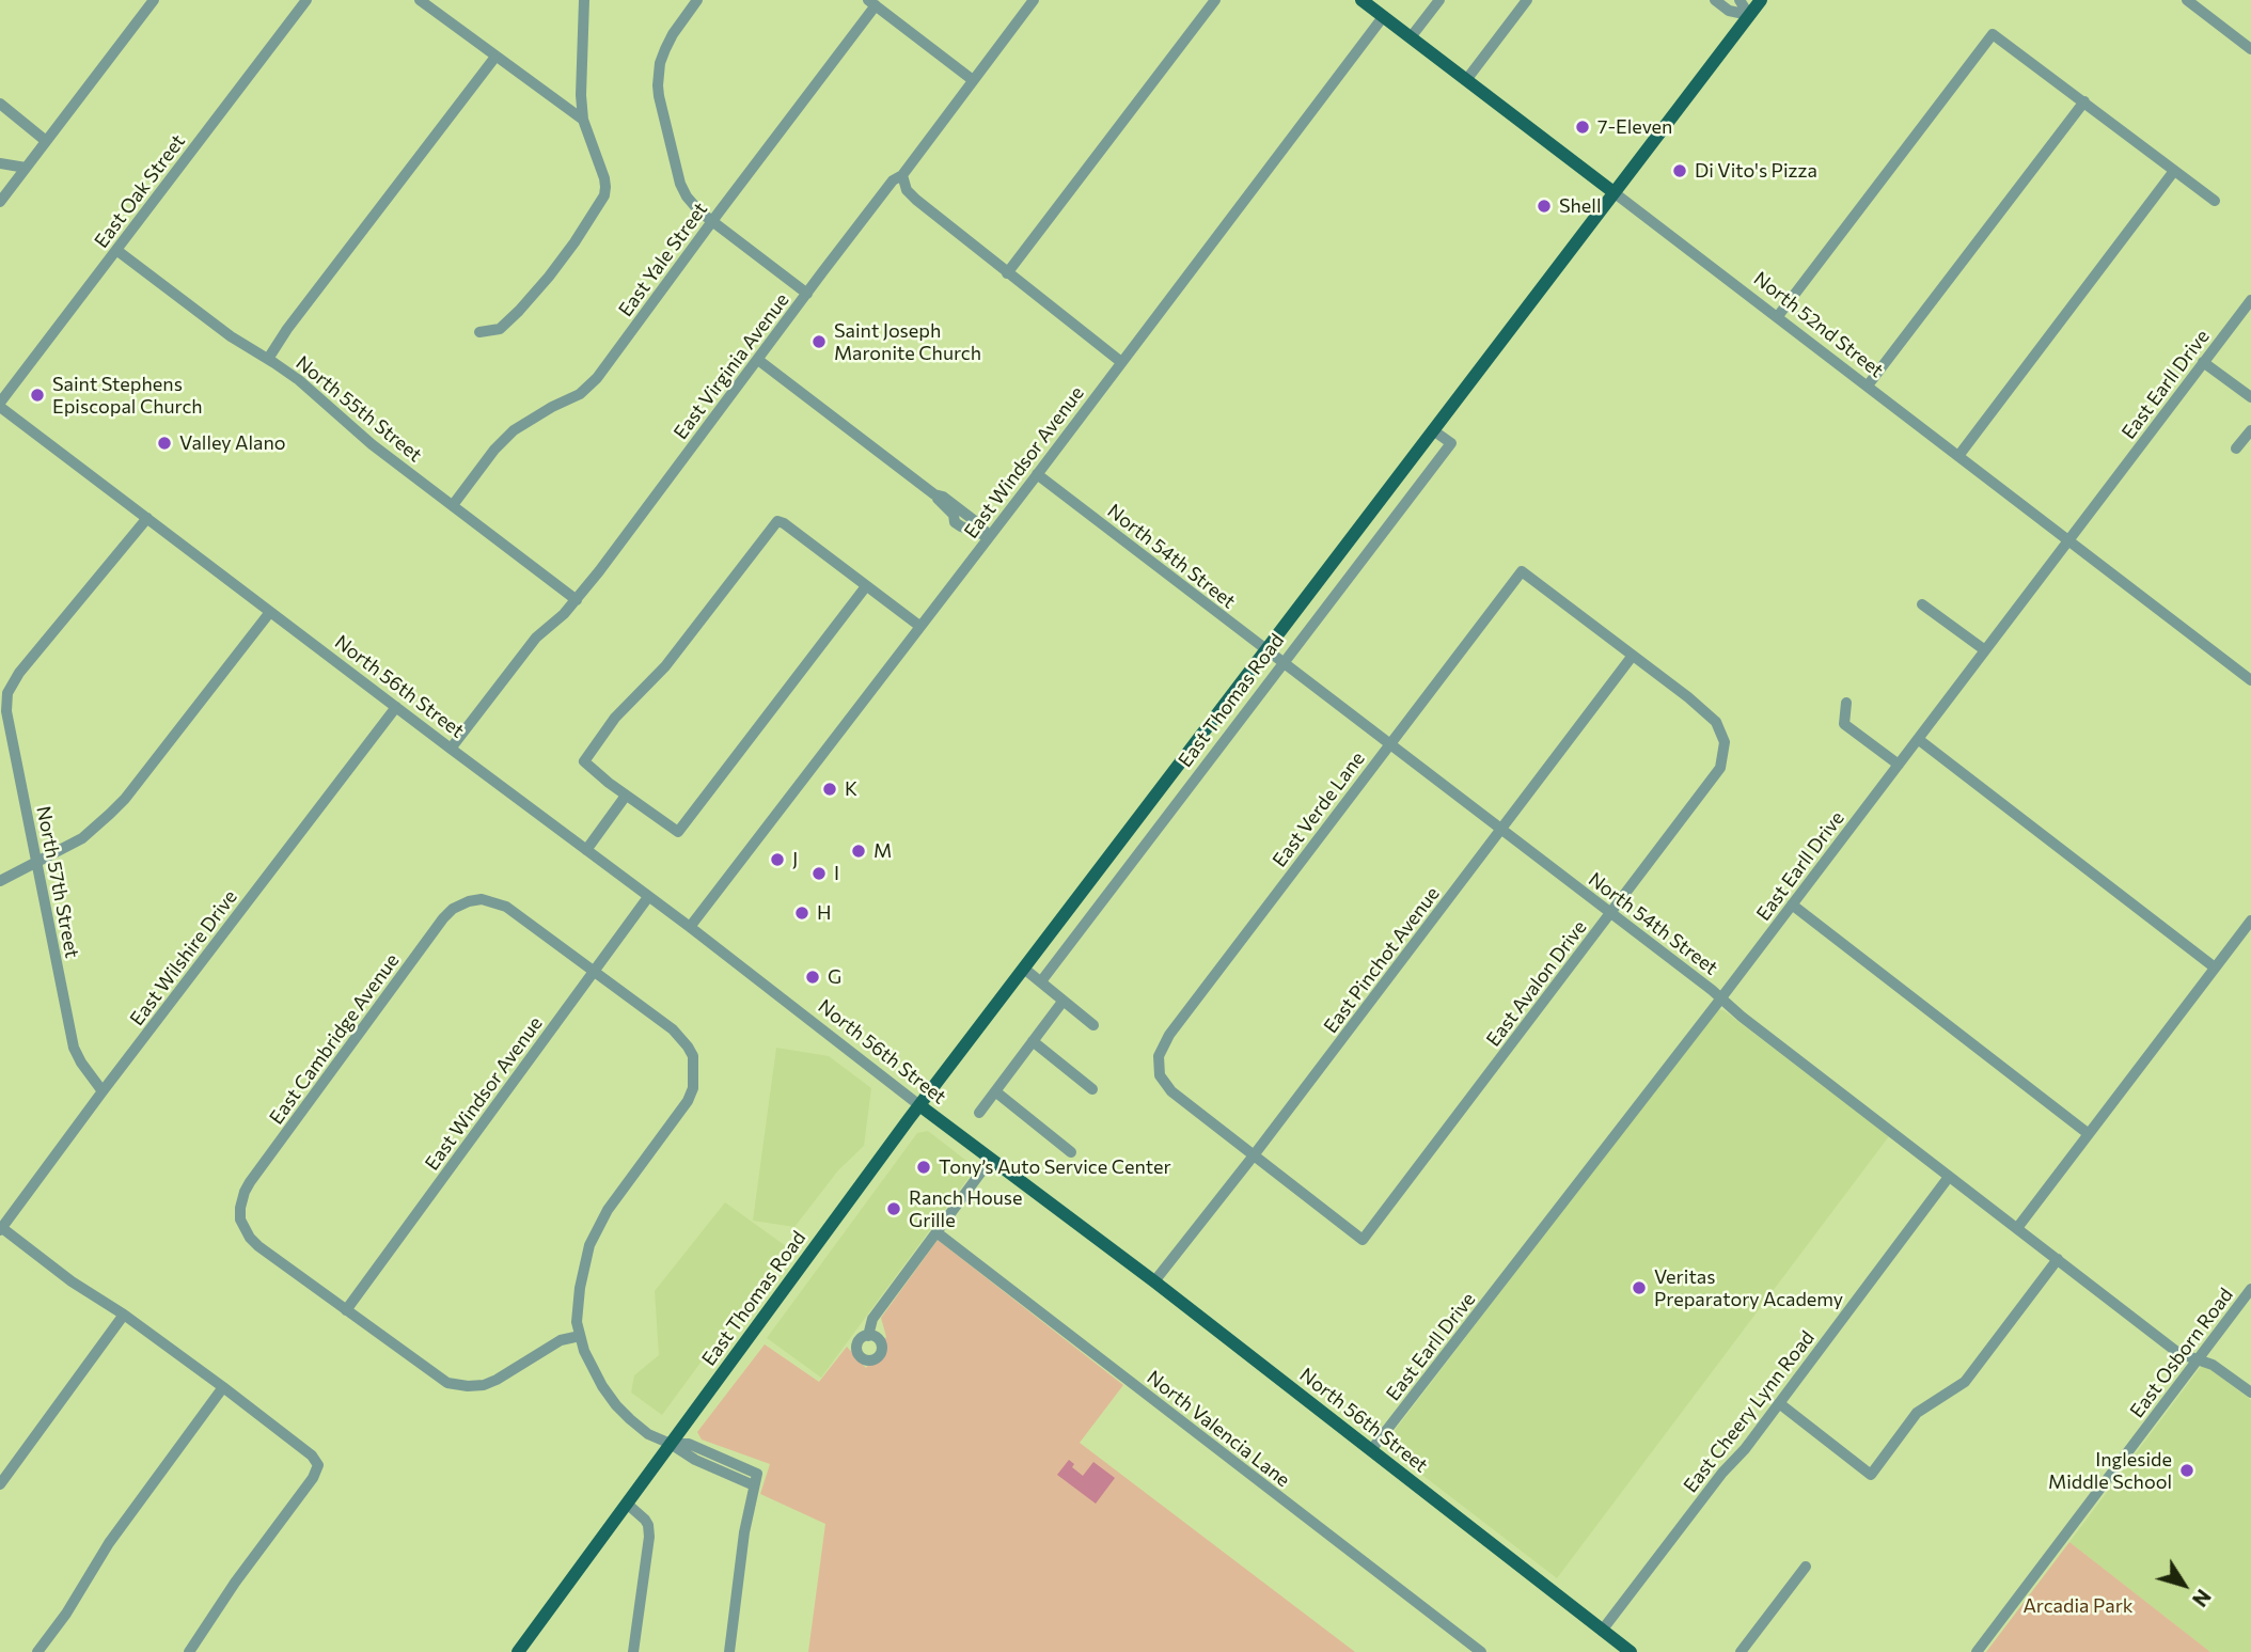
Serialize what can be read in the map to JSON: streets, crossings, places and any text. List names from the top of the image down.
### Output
{
  "streets": {
    "main road": ["North 52nd Street", "North 56th Street", "East Thomas Road"],
    "street": [
      "East Oak Street",
      "East Yale Street",
      "East Virginia Avenue",
      "East Earll Drive",
      "North 55th Street",
      "East Windsor Avenue",
      "North 54th Street",
      "East Verde Lane",
      "North 57th Street",
      "East Wilshire Drive",
      "East Pinchot Avenue",
      "East Avalon Drive",
      "East Cambridge Avenue",
      "East Osborn Road",
      "East Cheery Lynn Road",
      "North Valencia Lane"
    ]
  },
  "crossings": [
    ["East Oak Street", "North 55th Street"],
    ["East Oak Street", "North 56th Street"],
    ["East Yale Street", "North 55th Street"],
    ["North 52nd Street", "East Earll Drive"],
    ["North 52nd Street", "East Windsor Avenue"],
    ["North 52nd Street", "East Thomas Road"],
    ["East Virginia Avenue", "North 55th Street"],
    ["East Virginia Avenue", "North 56th Street"],
    ["East Earll Drive", "North 54th Street"],
    ["East Earll Drive", "North 56th Street"],
    ["East Windsor Avenue", "North 54th Street"],
    ["East Windsor Avenue", "North 56th Street"],
    ["East Windsor Avenue", "East Cambridge Avenue"],
    ["North 54th Street", "East Thomas Road"],
    ["North 54th Street", "East Verde Lane"],
    ["North 54th Street", "East Pinchot Avenue"],
    ["North 54th Street", "East Avalon Drive"],
    ["North 54th Street", "East Osborn Road"],
    ["North 54th Street", "East Cheery Lynn Road"],
    ["North 56th Street", "East Thomas Road"],
    ["North 56th Street", "North 57th Street"],
    ["North 56th Street", "East Wilshire Drive"],
    ["North 56th Street", "East Pinchot Avenue"],
    ["North 56th Street", "East Cheery Lynn Road"],
    ["East Verde Lane", "East Pinchot Avenue"],
    ["East Verde Lane", "East Avalon Drive"],
    ["North 57th Street", "East Wilshire Drive"],
    ["East Pinchot Avenue", "East Avalon Drive"]
  ],
  "parks": ["Arcadia Park"],
  "places": [
    "7-Eleven",
    "Di Vito's Pizza",
    "Shell",
    "Saint Joseph Maronite Church",
    "Saint Stephens Episcopal Church",
    "Valley Alano",
    "K",
    "M",
    "J",
    "I",
    "H",
    "G",
    "Tony’s Auto Service Center",
    "Ranch House Grille",
    "Veritas Preparatory Academy",
    "Ingleside Middle School"
  ],
  "north": "bottom right"
}
